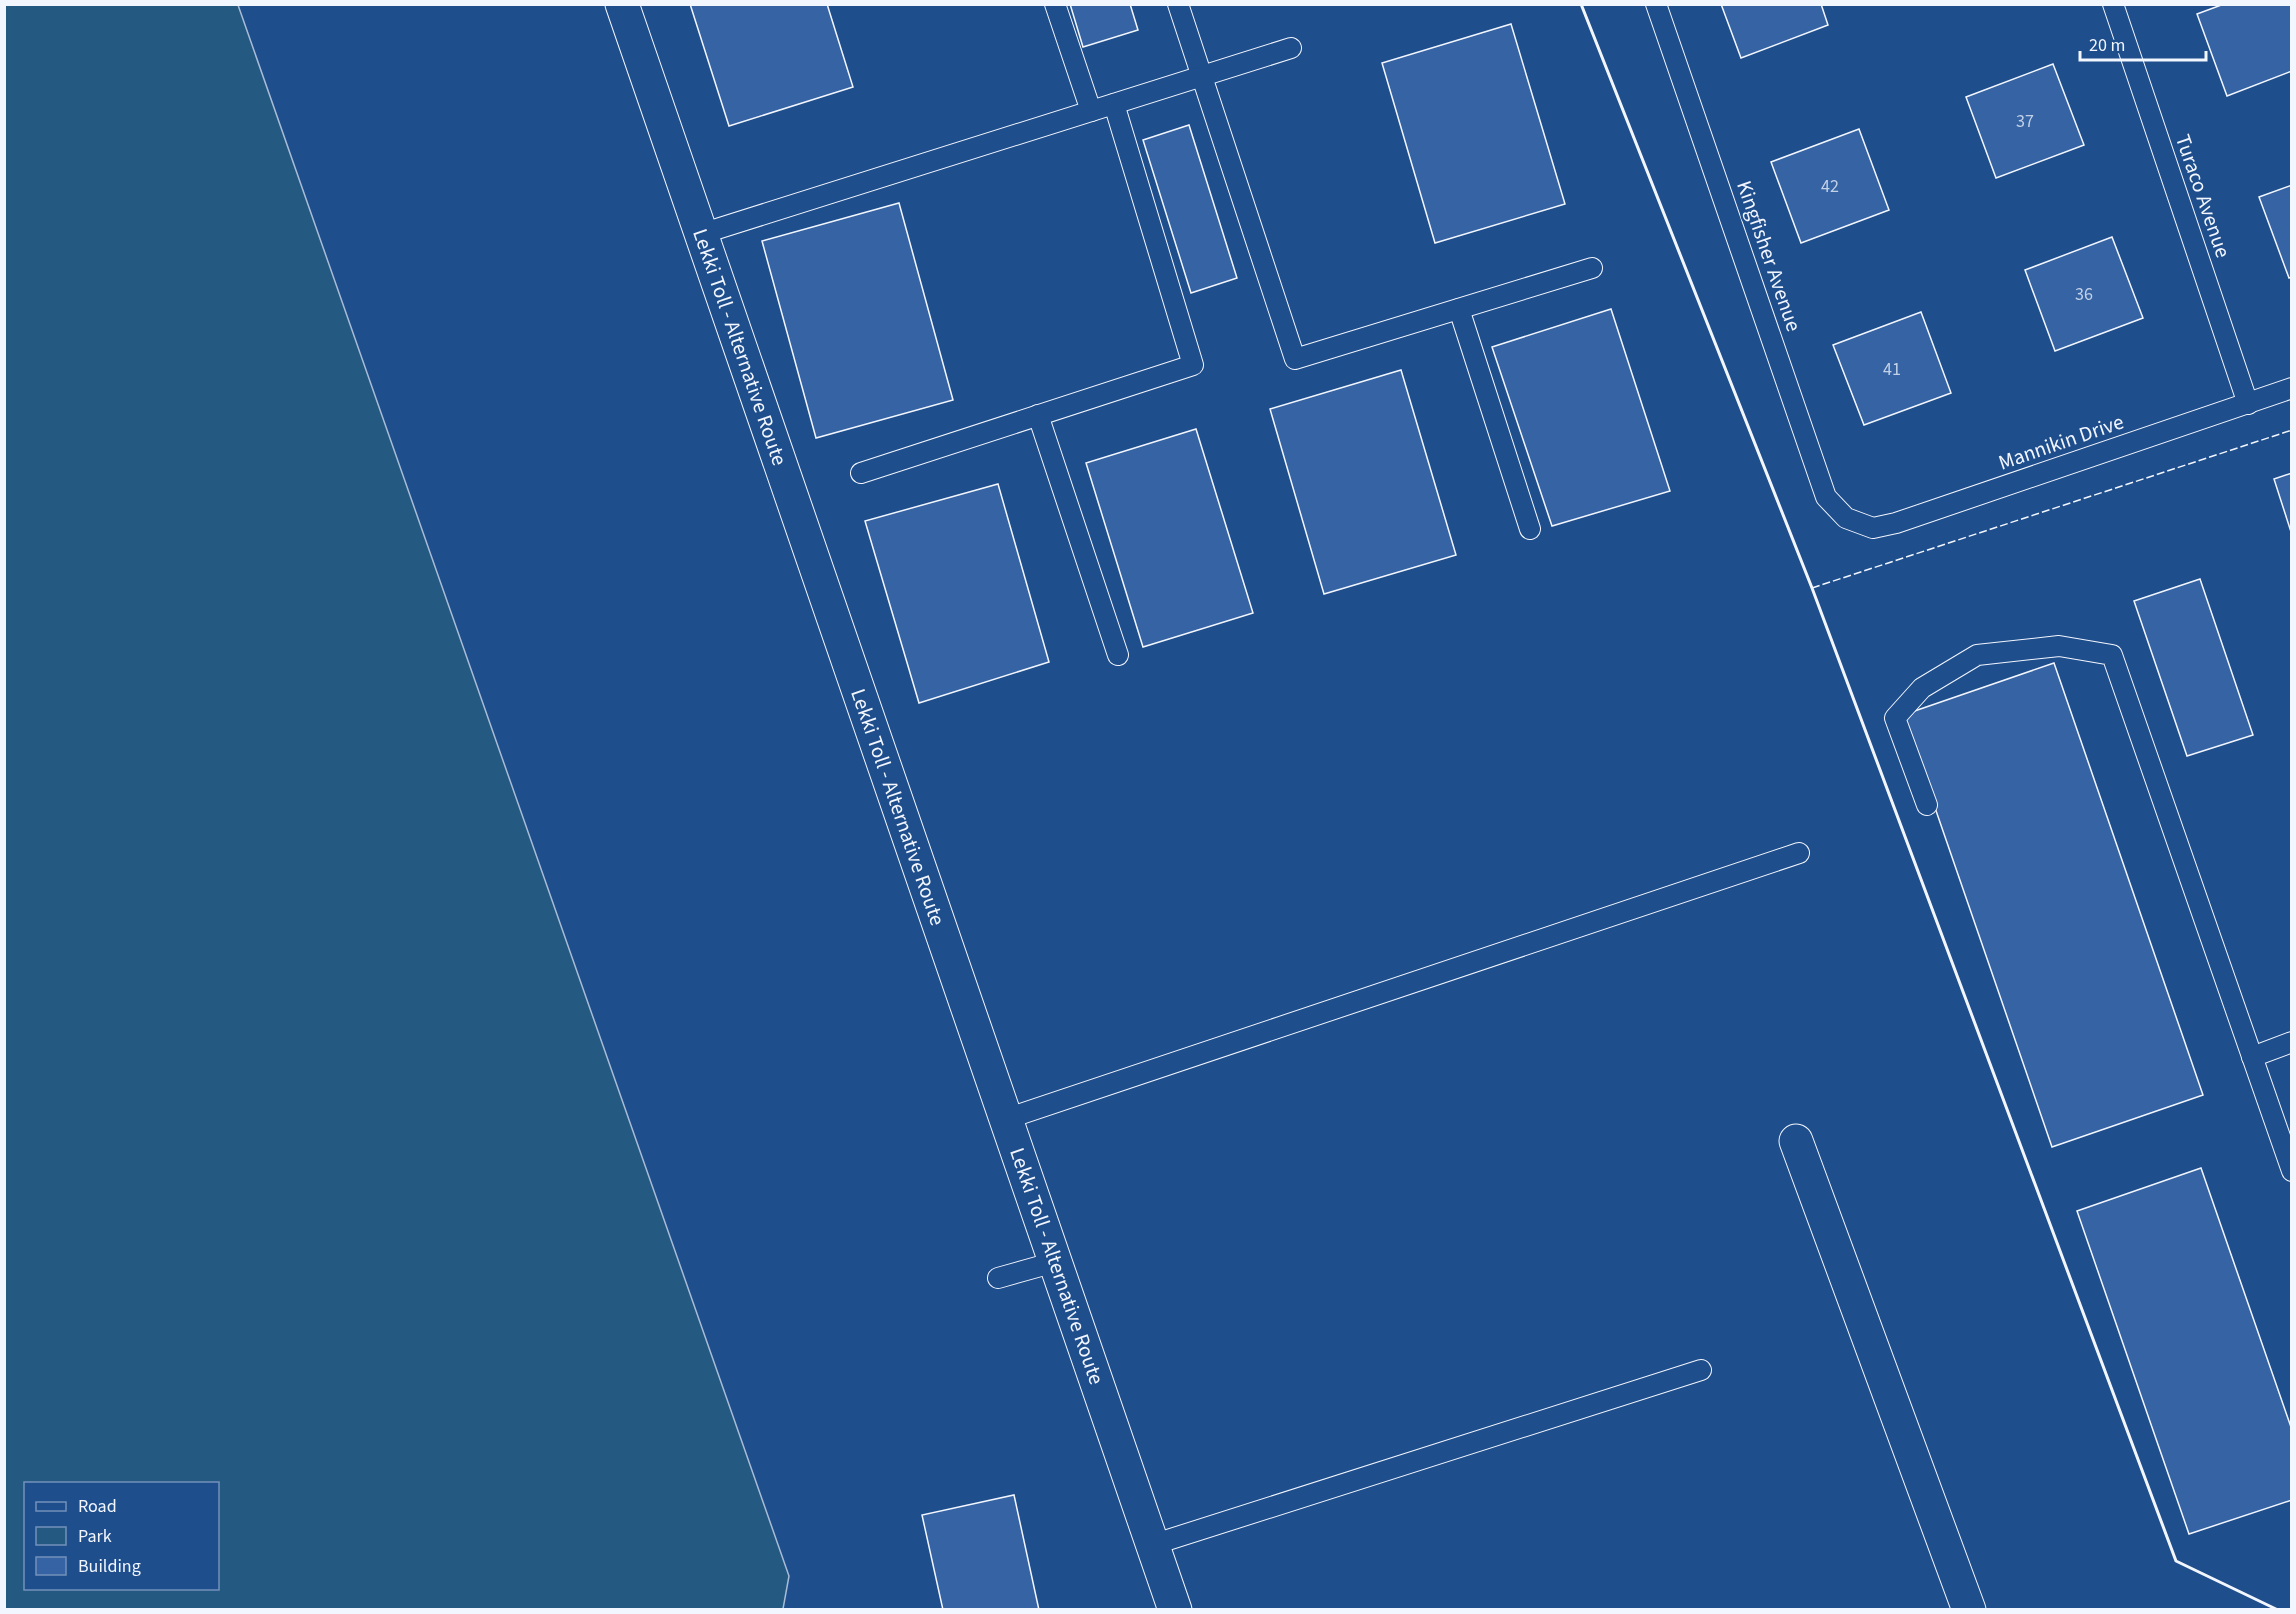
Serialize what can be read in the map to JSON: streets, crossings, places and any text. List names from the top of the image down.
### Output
{
  "streets": {
    "street": ["Lekki Toll - Alternative Route"],
    "lane": ["Turaco Avenue", "Kingfisher Avenue", "Mannikin Drive"]
  },
  "crossings": [
    ["Turaco Avenue", "Mannikin Drive"],
    ["Kingfisher Avenue", "Mannikin Drive"]
  ],
  "house_numbers": [
    "37",
    "42",
    "36",
    "41"
  ],
  "legend": ["Road", "Park", "Building"],
  "scale_bar": "20 m"
}
